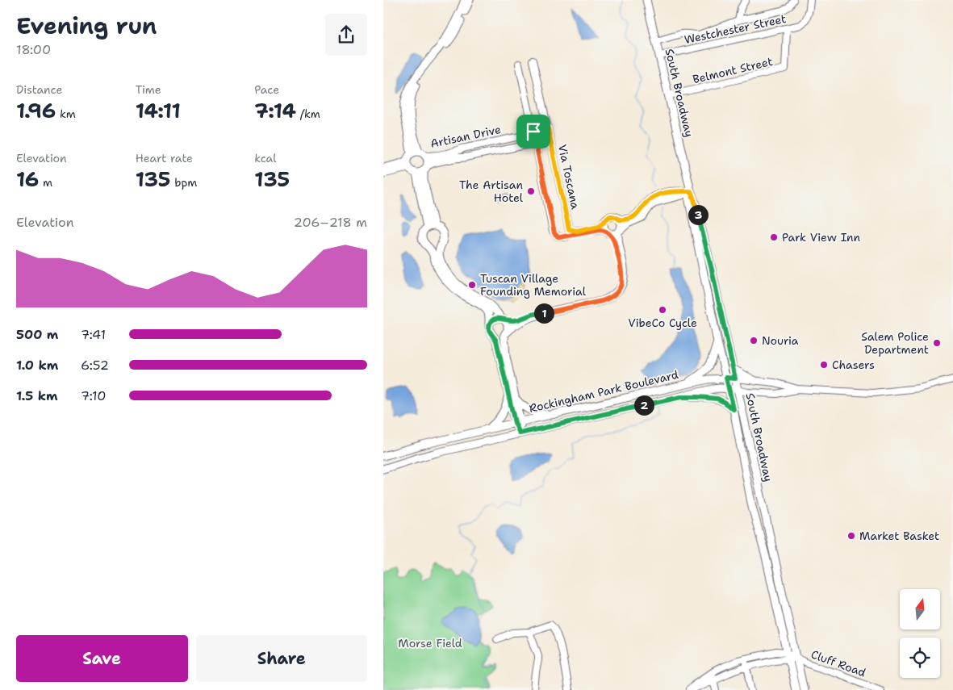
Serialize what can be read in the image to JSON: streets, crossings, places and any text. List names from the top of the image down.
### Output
{
  "streets": {
    "main road": ["South Broadway", "Artisan Drive", "Rockingham Park Boulevard"],
    "street": [
      "Westchester Street",
      "Belmont Street",
      "Via Toscana",
      "Cluff Road"
    ]
  },
  "crossings": [
    ["Westchester Street", "Belmont Street"],
    ["Westchester Street", "South Broadway"],
    ["Belmont Street", "South Broadway"],
    ["South Broadway", "Rockingham Park Boulevard"],
    ["South Broadway", "Cluff Road"],
    ["Artisan Drive", "Via Toscana"]
  ],
  "parks": ["Morse Field"],
  "places": [
    "The Artisan Hotel",
    "Park View Inn",
    "Tuscan Village Founding Memorial",
    "VibeCo Cycle",
    "Nouria",
    "Salem Police Department",
    "Chasers",
    "Market Basket"
  ],
  "north": "top",
  "page": {
    "heading": ["Evening run", "18:00"],
    "stats": [
      ["Distance", "1.96 km"],
      ["Time", "14:11"],
      ["Pace", "7:14 /km"],
      ["Elevation", "16 m"],
      ["Heart rate", "135 bpm"],
      ["kcal", "135"]
    ],
    "pins": ["3", "1", "2"],
    "chart": ["Elevation", "206–218 m"],
    "list": [
      {
        "name": "500 m",
        "note": "7:41"
      },
      {
        "name": "1.0 km",
        "note": "6:52"
      },
      {
        "name": "1.5 km",
        "note": "7:10"
      }
    ],
    "buttons": ["Save", "Share"]
  }
}
